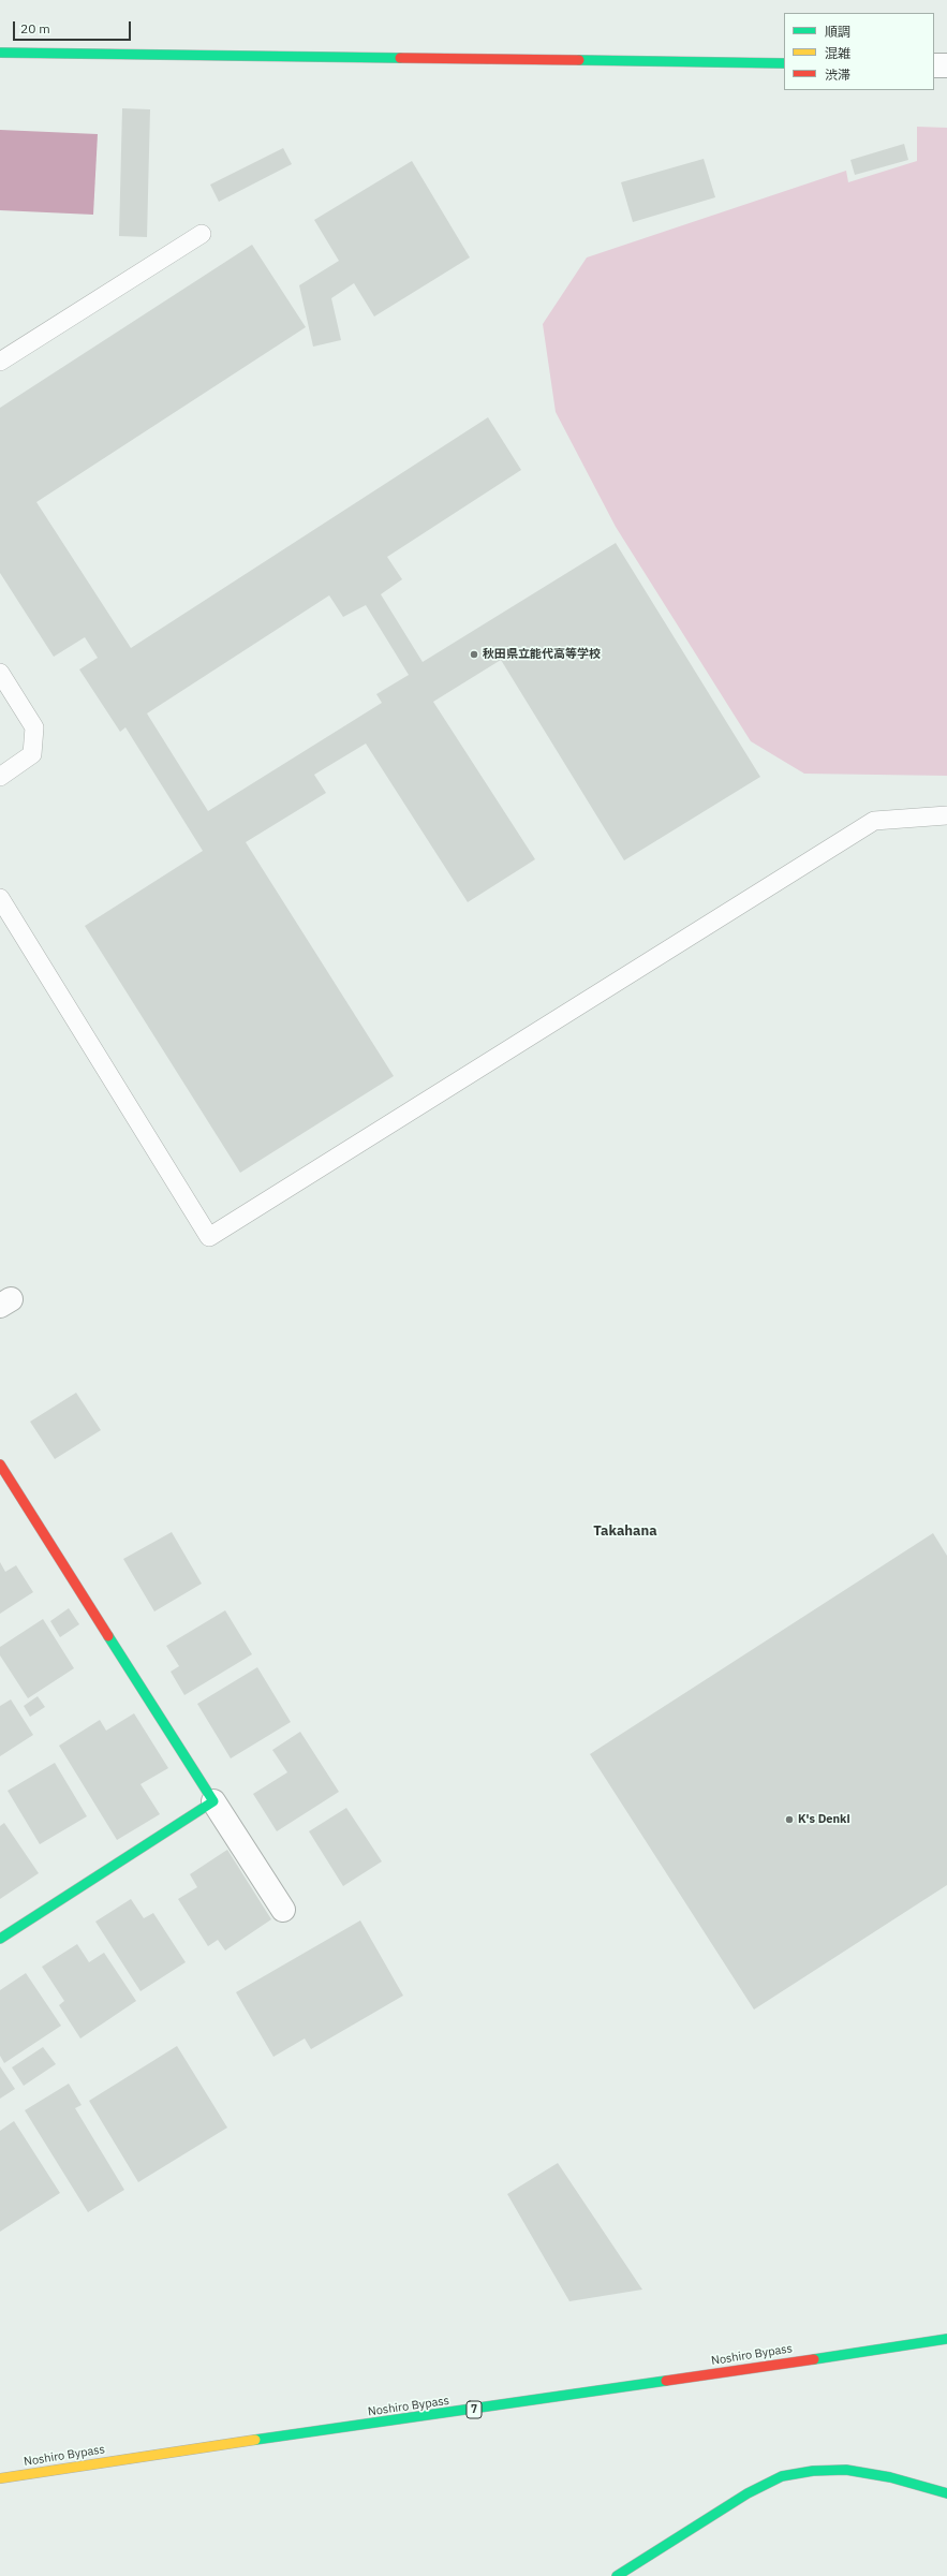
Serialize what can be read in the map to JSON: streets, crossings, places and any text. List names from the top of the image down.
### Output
{
  "streets": {
    "main road": ["Noshiro Bypass", "7"]
  },
  "districts": ["Takahana"],
  "places": ["秋田県立能代高等学校", "K's Denki"],
  "legend": ["順調", "混雑", "渋滞"],
  "scale_bar": "20 m"
}
